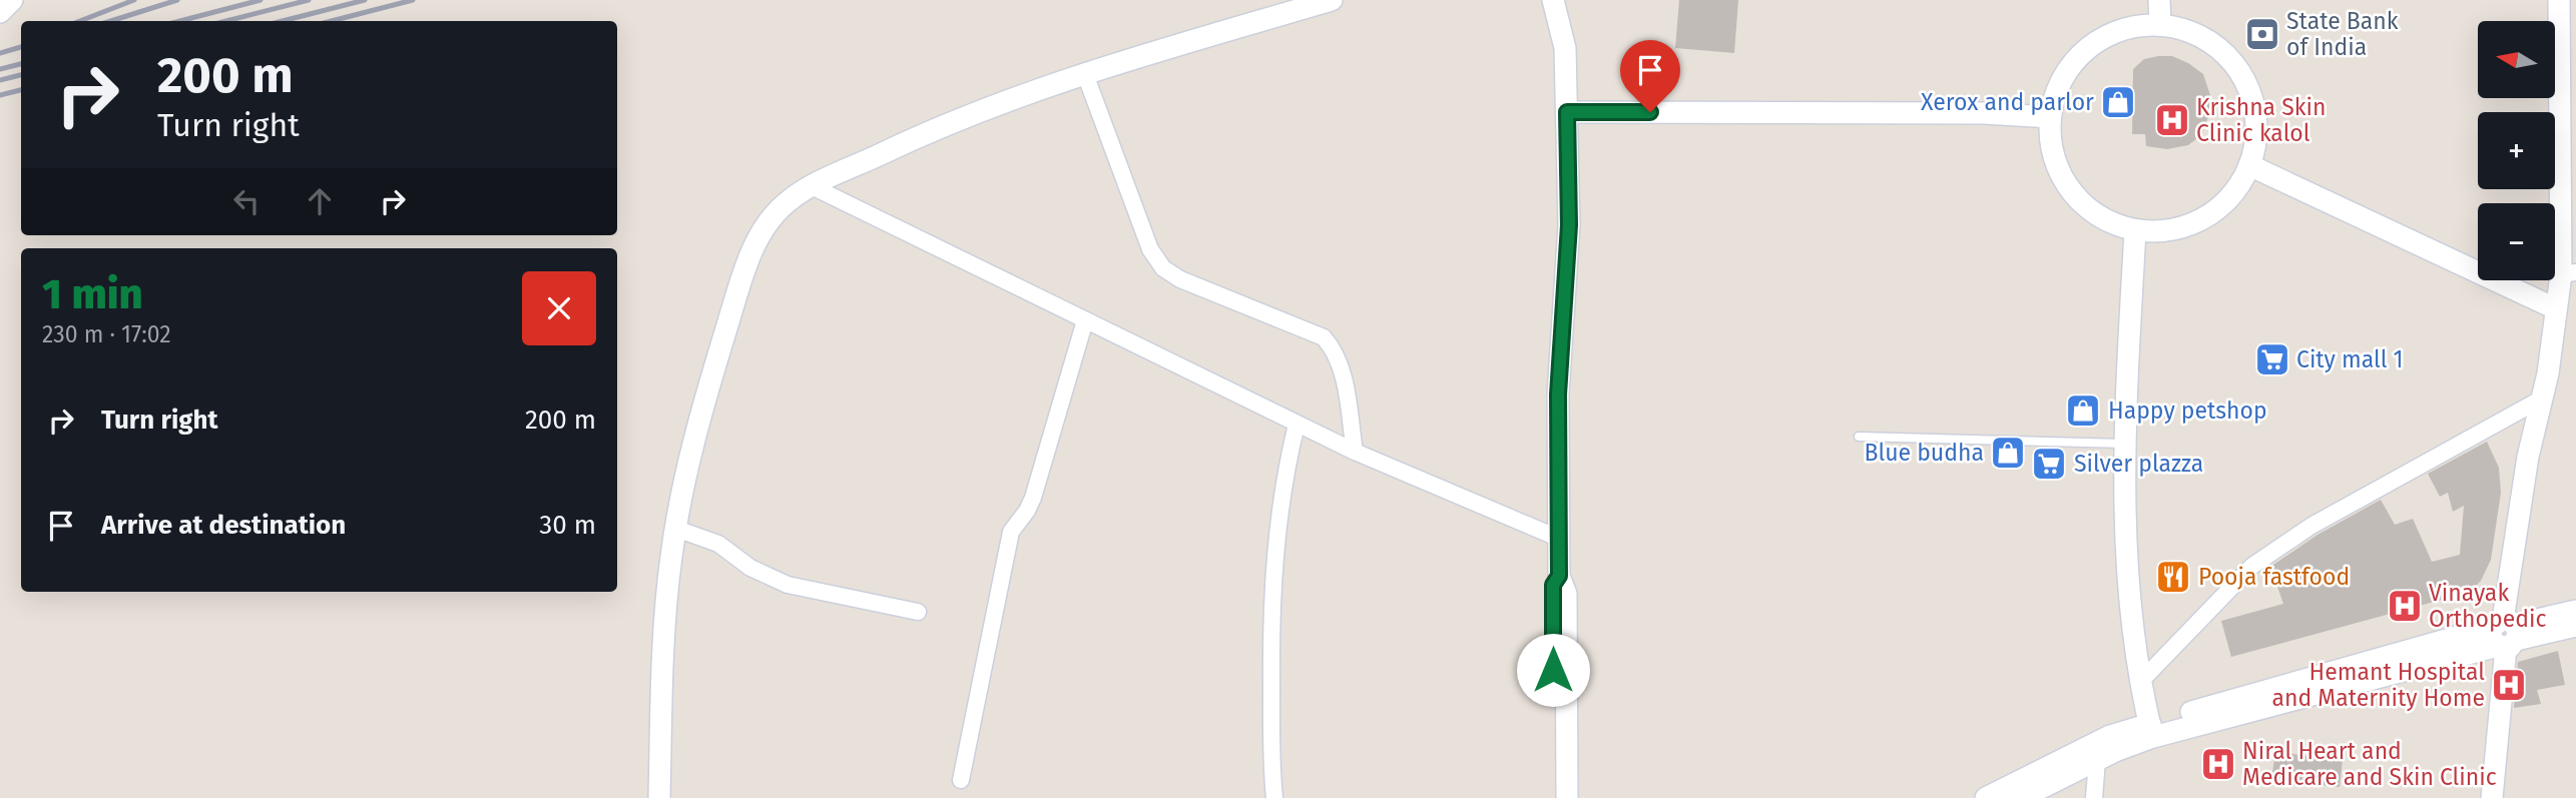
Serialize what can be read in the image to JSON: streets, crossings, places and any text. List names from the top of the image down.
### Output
{
  "places": {
    "bank": ["State Bank of India"],
    "shop": ["Xerox and parlor", "Happy petshop", "Blue budha"],
    "hospital": [
      "Krishna Skin Clinic kalol",
      "Vinayak Orthopedic",
      "Hemant Hospital and Maternity Home",
      "Niral Heart and Medicare and Skin Clinic"
    ],
    "supermarket": ["City mall 1", "Silver plazza"],
    "restaurant": ["Pooja fastfood"]
  },
  "north": "left",
  "page": {
    "map_buttons": ["+", "−"],
    "turn": ["200 m", "Turn right"],
    "heading": ["1 min", "230 m · 17:02"],
    "list": [
      {
        "name": "Turn right",
        "value": "200 m"
      },
      {
        "name": "Arrive at destination",
        "value": "30 m"
      }
    ]
  }
}
